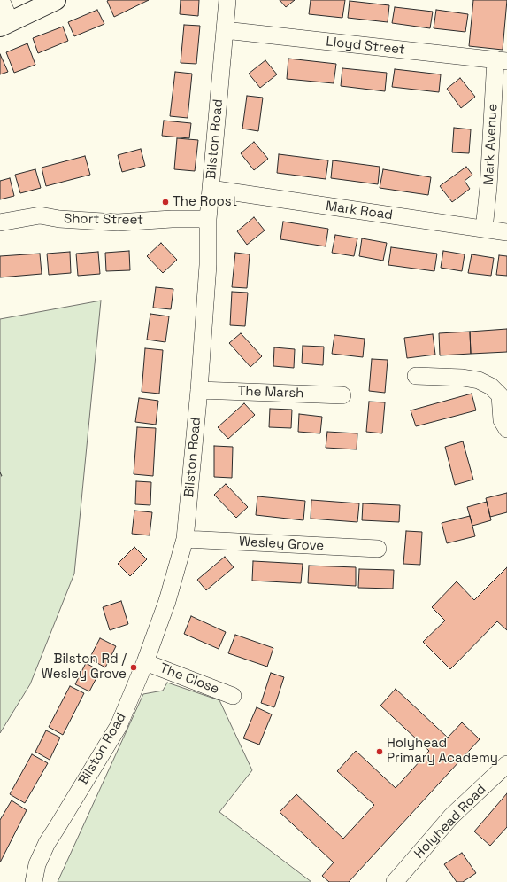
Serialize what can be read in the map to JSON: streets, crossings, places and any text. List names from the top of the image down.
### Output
{
  "streets": {
    "street": [
      "Lloyd Street",
      "Bilston Road",
      "Mark Avenue",
      "Mark Road",
      "Short Street",
      "The Marsh",
      "Wesley Grove",
      "The Close",
      "Holyhead Road"
    ]
  },
  "crossings": [
    ["Lloyd Street", "Bilston Road"],
    ["Lloyd Street", "Mark Avenue"],
    ["Bilston Road", "Mark Road"],
    ["Bilston Road", "Short Street"],
    ["Bilston Road", "The Marsh"],
    ["Bilston Road", "Wesley Grove"],
    ["Bilston Road", "The Close"],
    ["Mark Avenue", "Mark Road"]
  ],
  "places": ["The Roost", "Bilston Rd / Wesley Grove", "Holyhead Primary Academy"]
}
